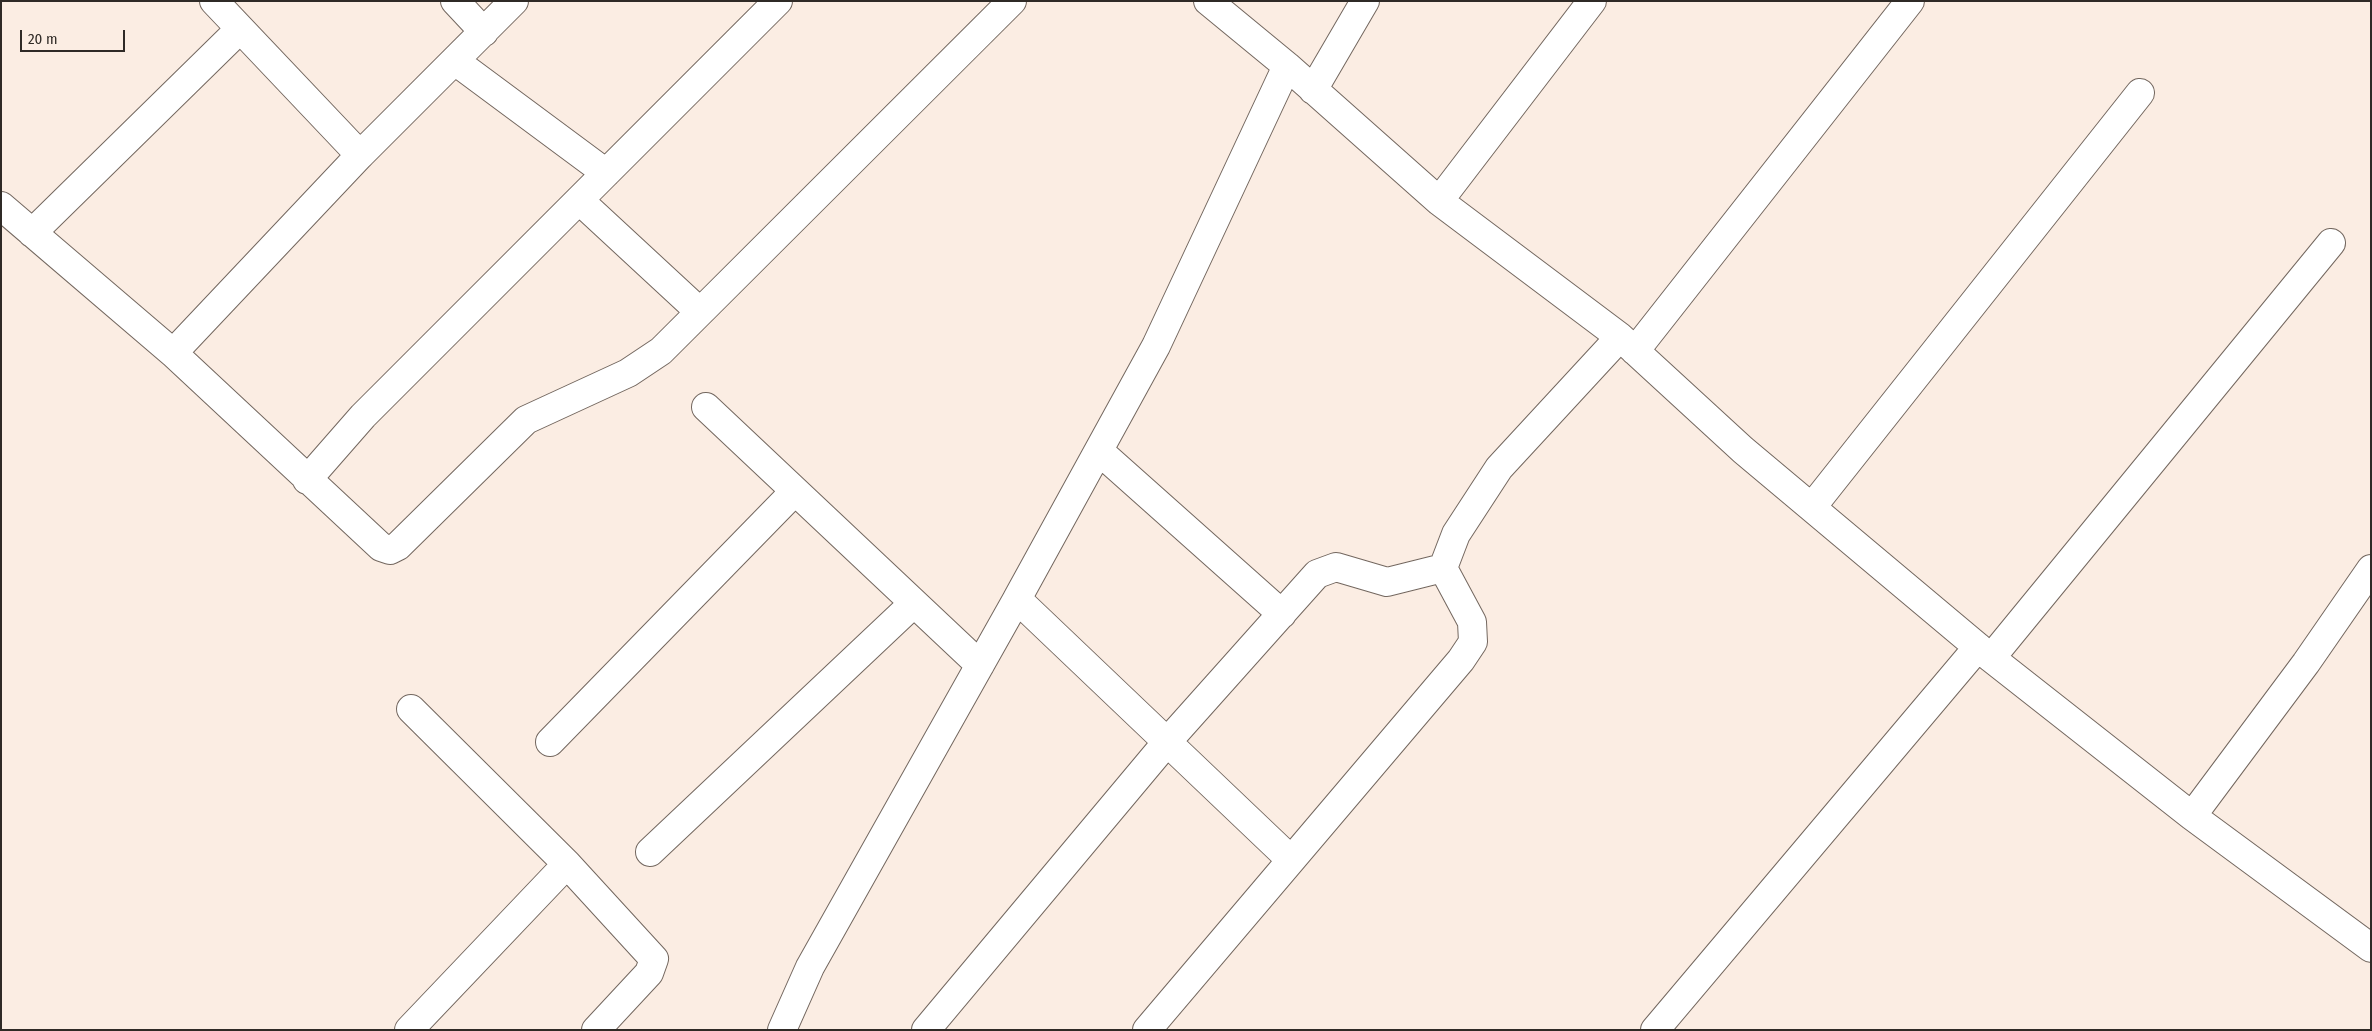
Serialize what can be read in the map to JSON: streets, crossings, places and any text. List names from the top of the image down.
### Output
{
  "scale_bar": "20 m"
}
